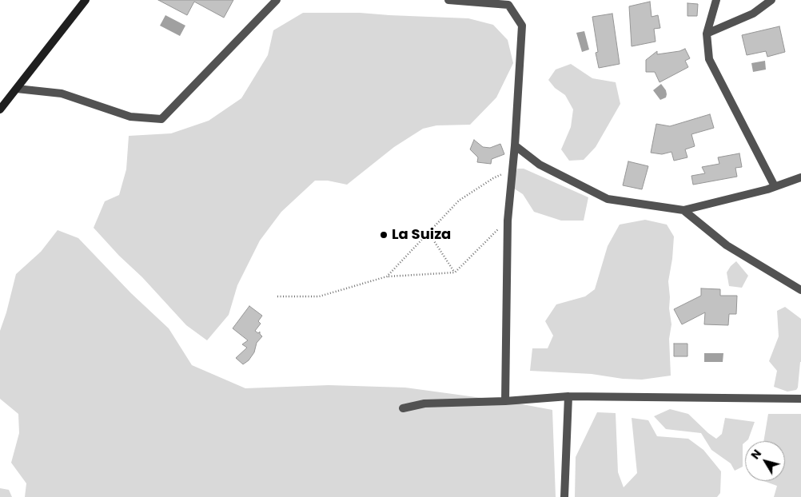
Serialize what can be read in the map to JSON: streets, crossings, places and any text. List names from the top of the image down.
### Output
{
  "places": ["La Suiza"],
  "north": "top left"
}
